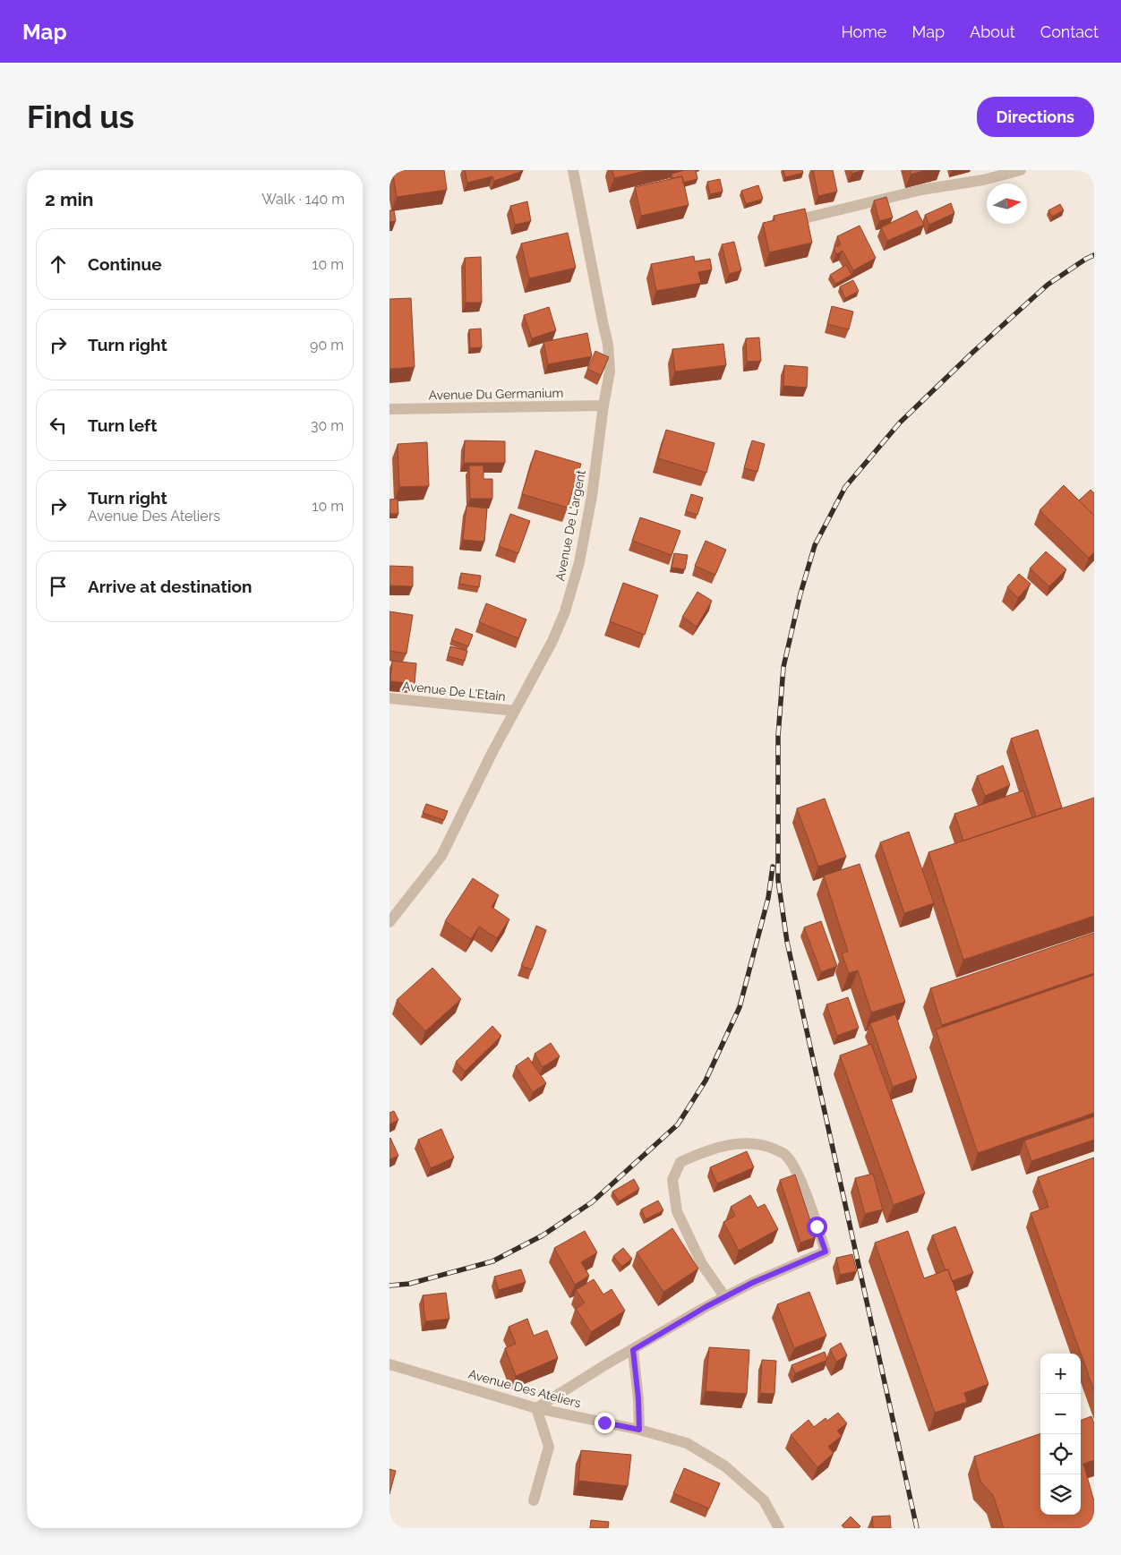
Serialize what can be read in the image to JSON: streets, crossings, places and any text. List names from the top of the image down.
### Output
{
  "streets": {
    "street": [
      "Avenue Du Germanium",
      "Avenue De L'argent",
      "Avenue De L'Etain",
      "Avenue Des Ateliers"
    ]
  },
  "crossings": [
    ["Avenue Du Germanium", "Avenue De L'argent"],
    ["Avenue De L'argent", "Avenue De L'Etain"]
  ],
  "north": "right",
  "page": {
    "header": "Map",
    "nav": [
      "Home",
      "Map",
      "About",
      "Contact"
    ],
    "buttons": "Directions",
    "title": "Find us",
    "heading": ["2 min", "Walk · 140 m"],
    "list": [
      ["Continue", "10 m"],
      ["Turn right", "90 m"],
      ["Turn left", "30 m"],
      ["Turn right", "Avenue Des Ateliers", "10 m"],
      "Arrive at destination"
    ],
    "map_buttons": ["+", "−"]
  }
}
